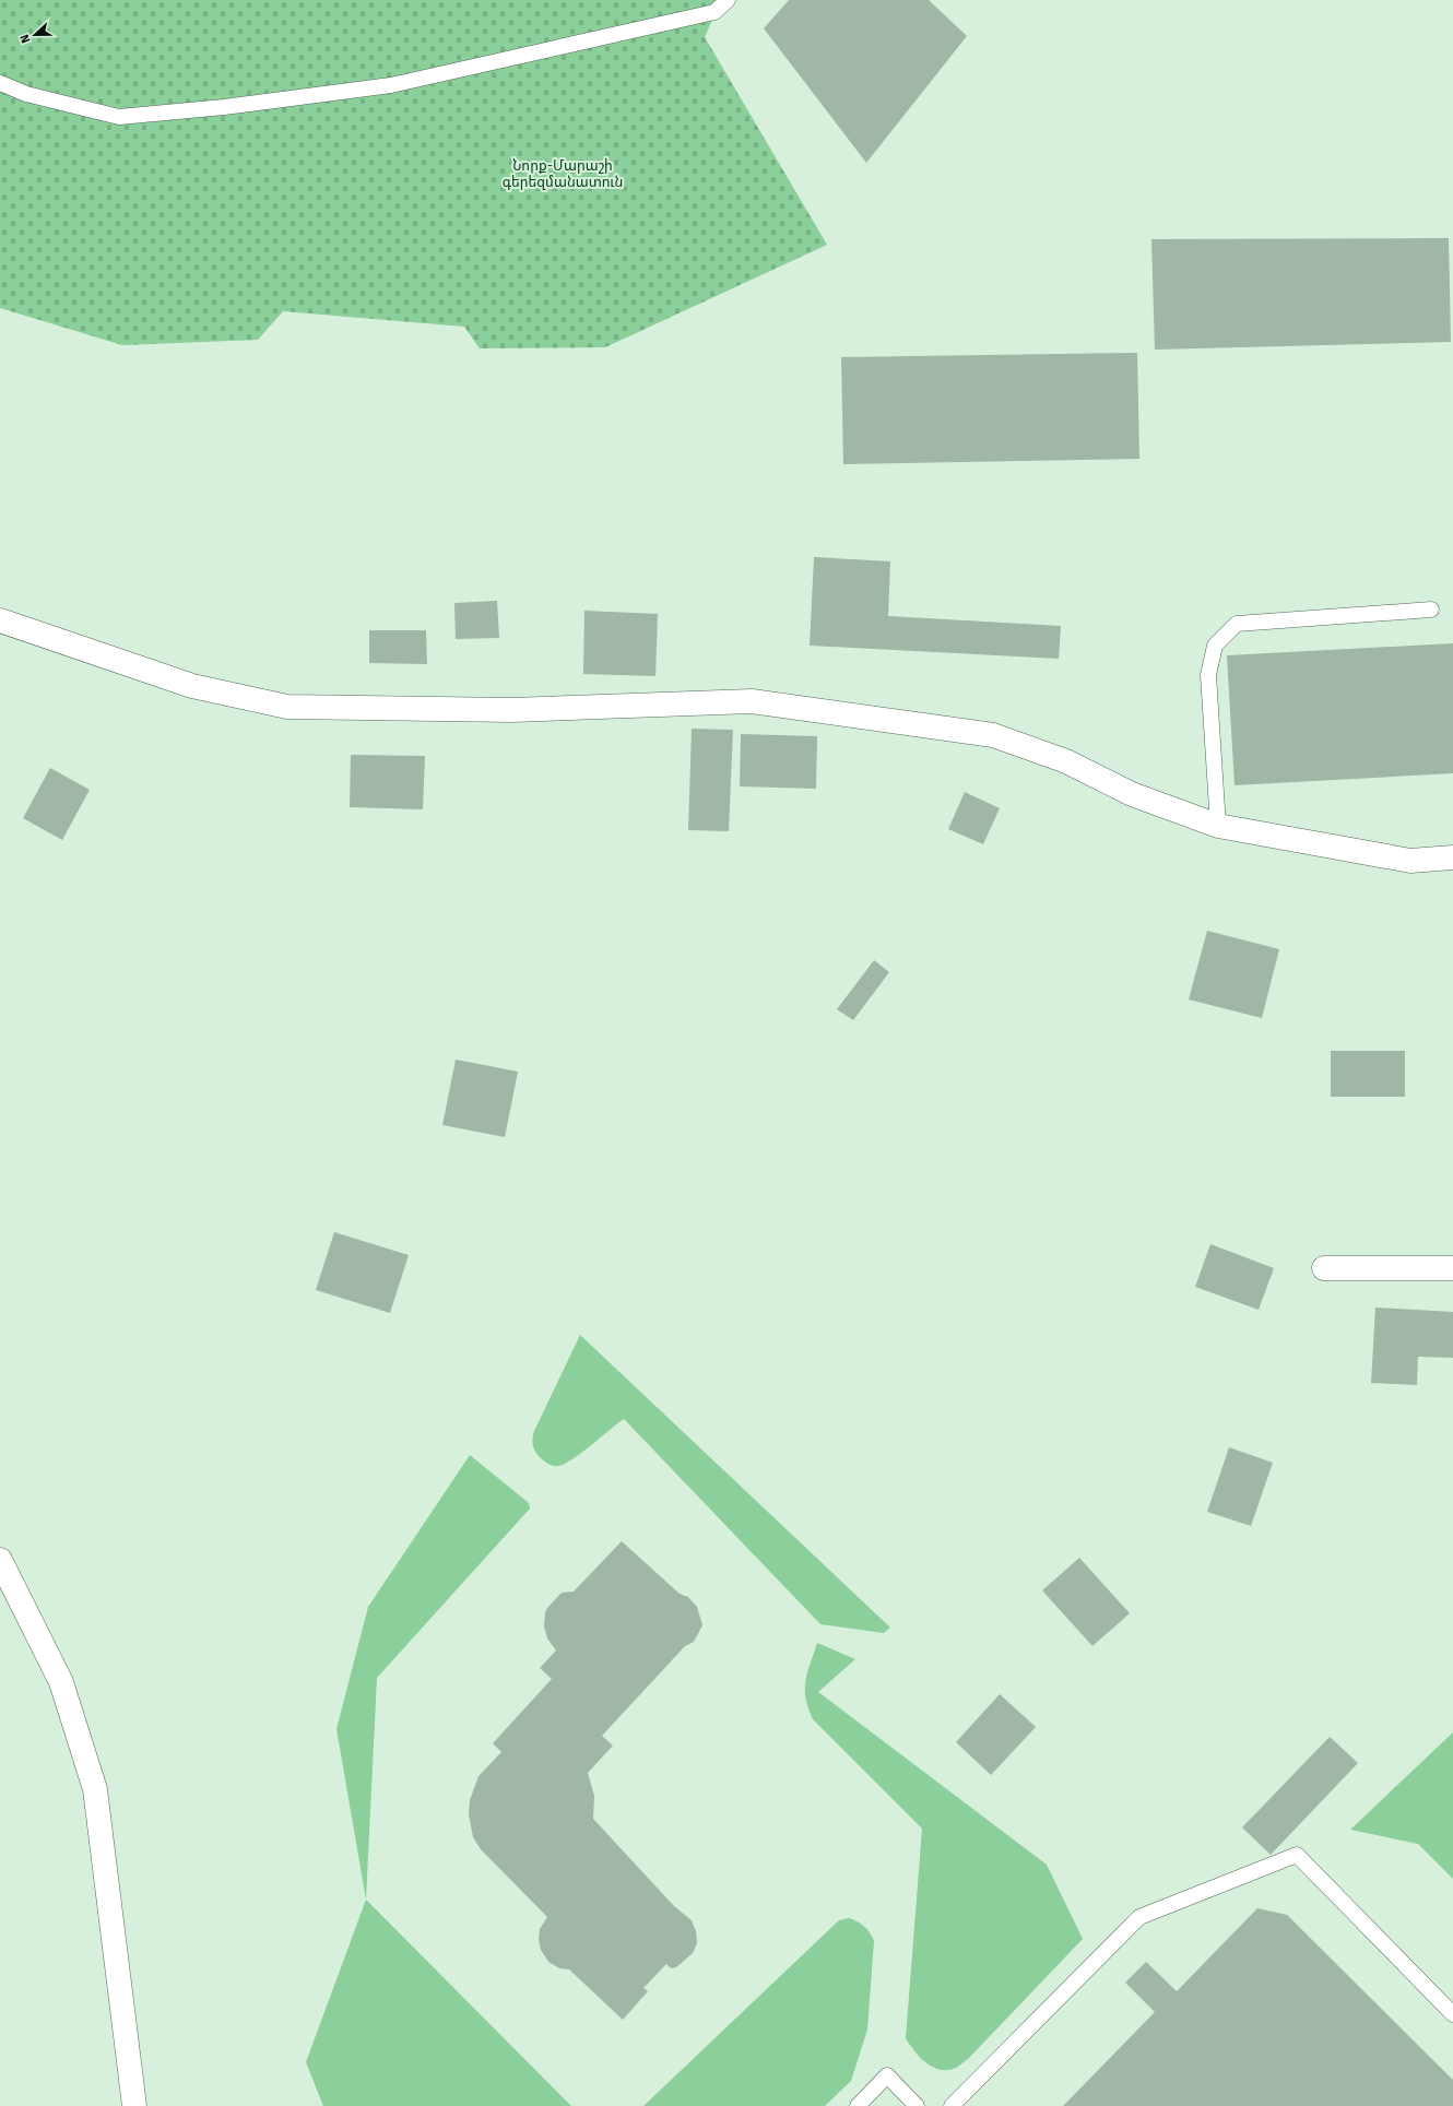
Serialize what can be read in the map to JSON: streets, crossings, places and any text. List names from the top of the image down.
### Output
{
  "parks": ["Նորք-Մարաշի գերեզմանատուն"],
  "north": "left"
}
